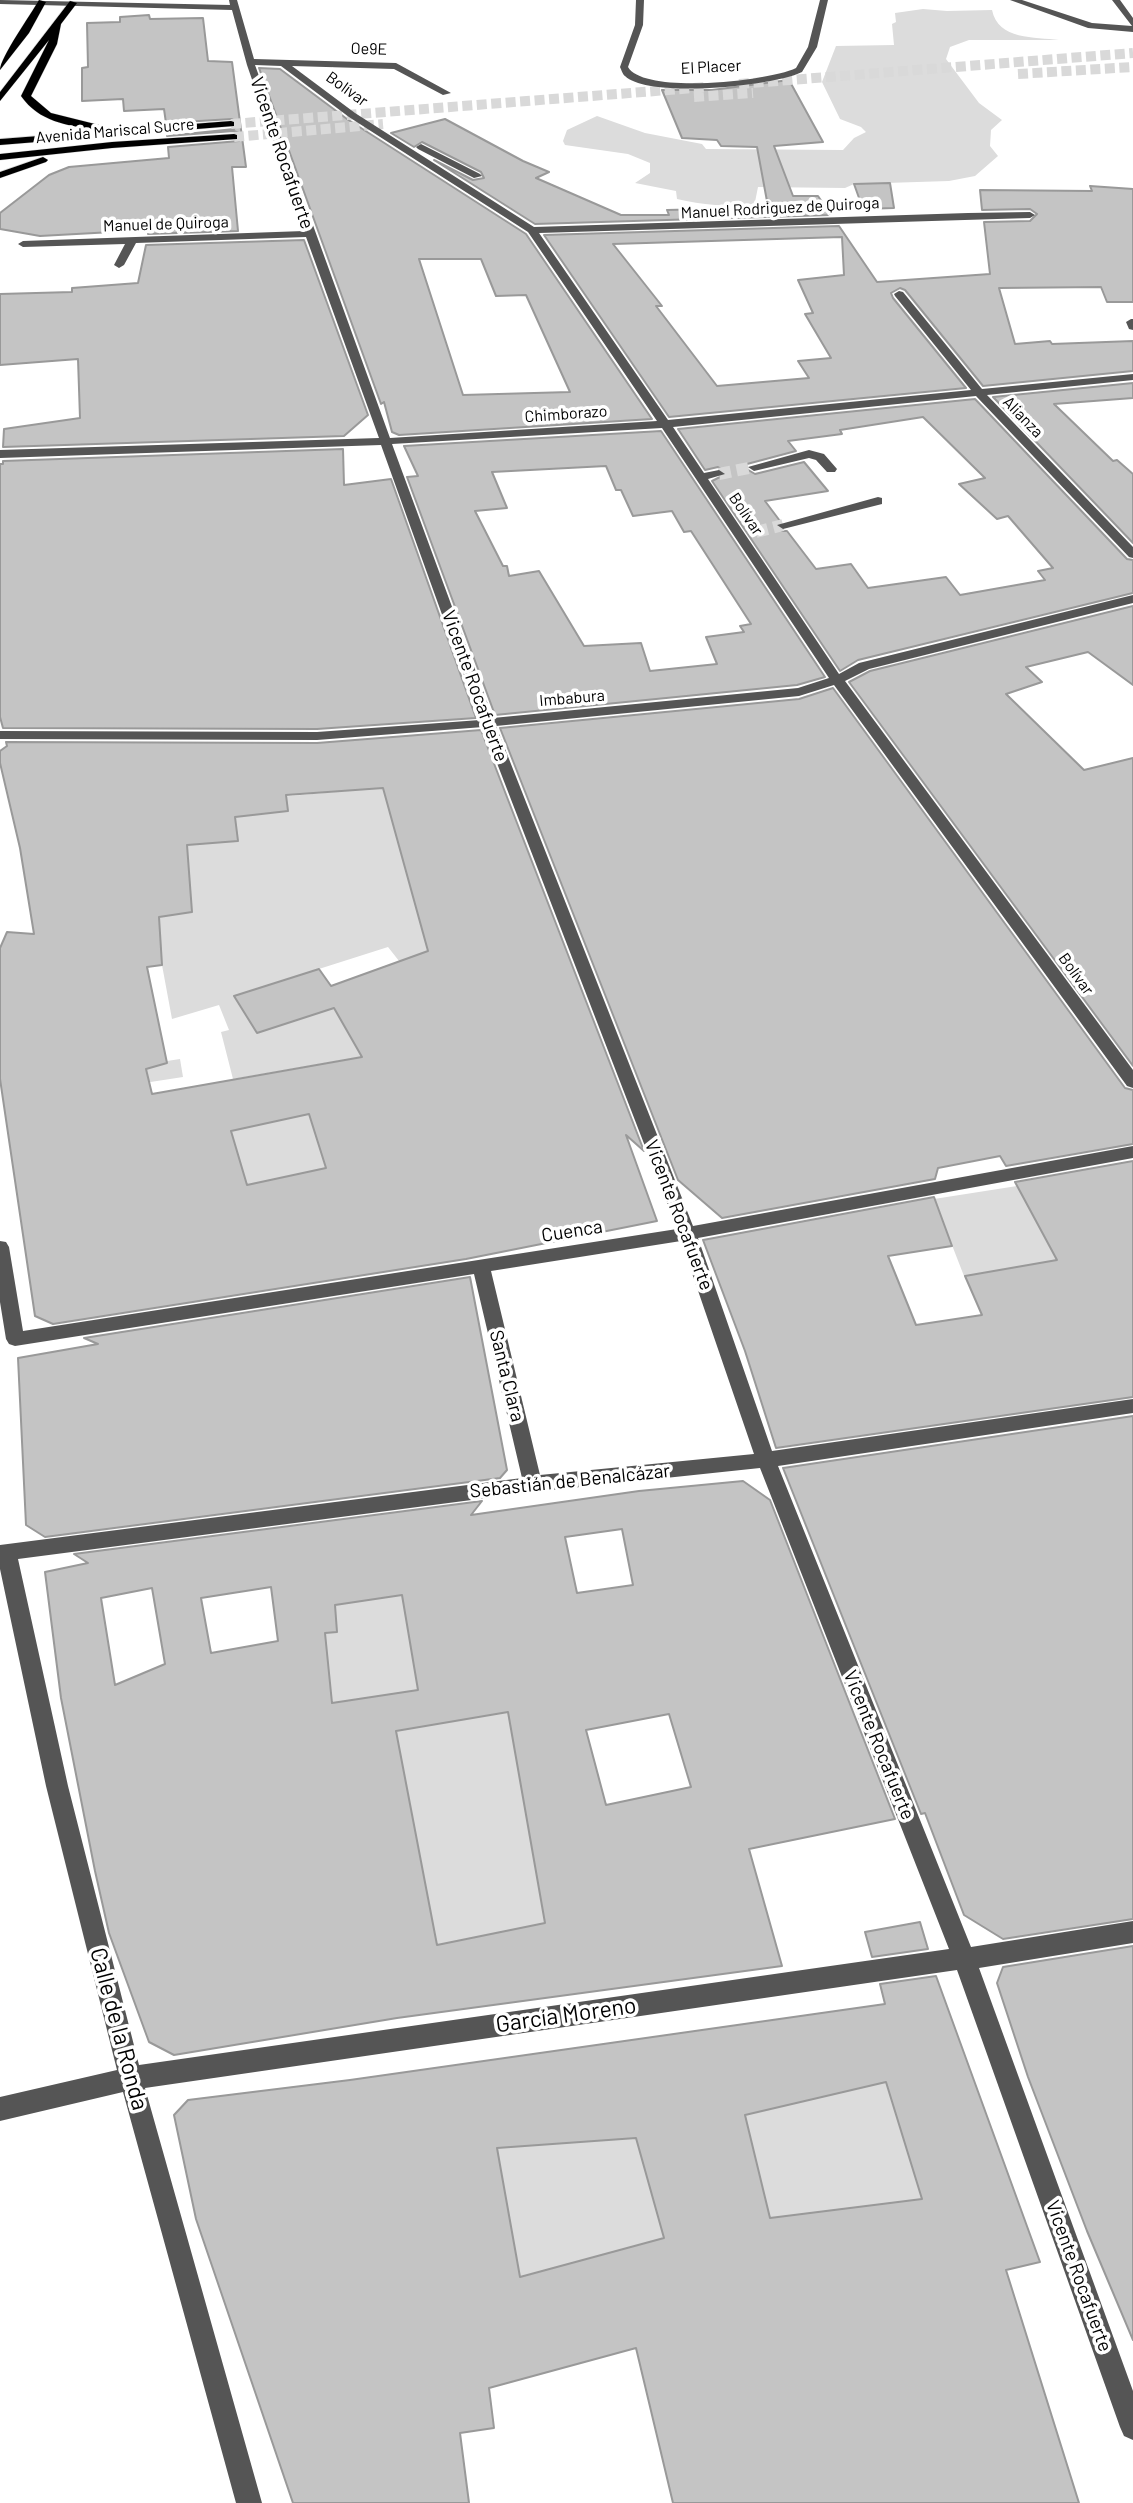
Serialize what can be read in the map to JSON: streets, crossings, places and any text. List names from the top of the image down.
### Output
{
  "streets": {
    "main road": ["Avenida Mariscal Sucre"],
    "street": [
      "Oe9E",
      "El Placer",
      "Bolívar",
      "Vicente Rocafuerte",
      "Manuel Rodriguez de Quiroga",
      "Manuel de Quiroga",
      "Chimborazo",
      "Alianza",
      "Imbabura",
      "Cuenca",
      "Santa Clara",
      "Sebastián de Benalcázar",
      "García Moreno",
      "Calle de la Ronda"
    ]
  },
  "crossings": [
    ["Oe9E", "Bolívar"],
    ["Bolívar", "Manuel Rodriguez de Quiroga"],
    ["Bolívar", "Chimborazo"],
    ["Bolívar", "Imbabura"],
    ["Vicente Rocafuerte", "Manuel de Quiroga"],
    ["Vicente Rocafuerte", "Chimborazo"],
    ["Vicente Rocafuerte", "Imbabura"],
    ["Vicente Rocafuerte", "Cuenca"],
    ["Vicente Rocafuerte", "Sebastián de Benalcázar"],
    ["Vicente Rocafuerte", "García Moreno"],
    ["Chimborazo", "Alianza"],
    ["Cuenca", "Santa Clara"],
    ["Santa Clara", "Sebastián de Benalcázar"],
    ["Sebastián de Benalcázar", "Calle de la Ronda"],
    ["García Moreno", "Calle de la Ronda"]
  ]
}
